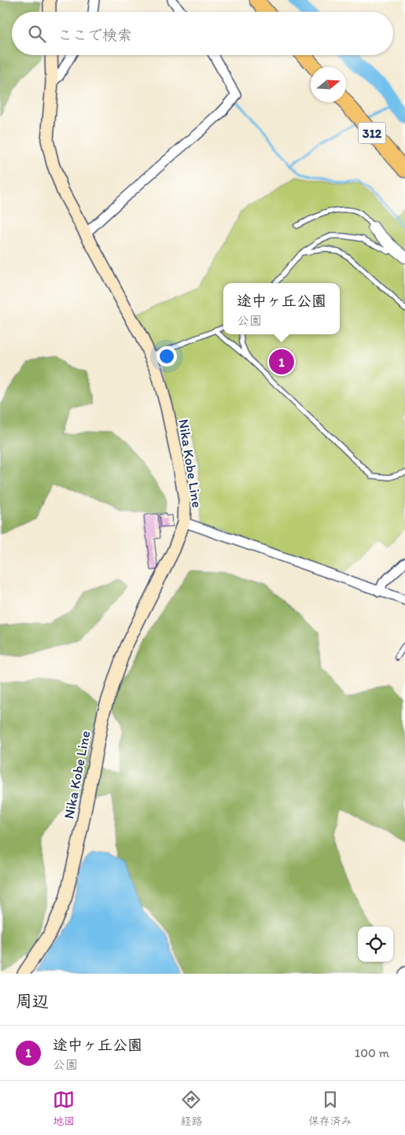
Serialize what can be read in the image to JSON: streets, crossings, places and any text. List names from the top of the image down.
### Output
{
  "streets": {
    "highway": ["312"],
    "main road": ["Nika Kobe Line"]
  },
  "north": "right",
  "page": {
    "search": "ここで検索",
    "popup": ["途中ヶ丘公園", "公園"],
    "pins": "1",
    "heading": "周辺",
    "list": [
      {
        "mark": "1",
        "name": "途中ヶ丘公園",
        "note": "公園",
        "value": "100 m"
      }
    ],
    "nav": ["地図", "経路", "保存済み"]
  }
}
